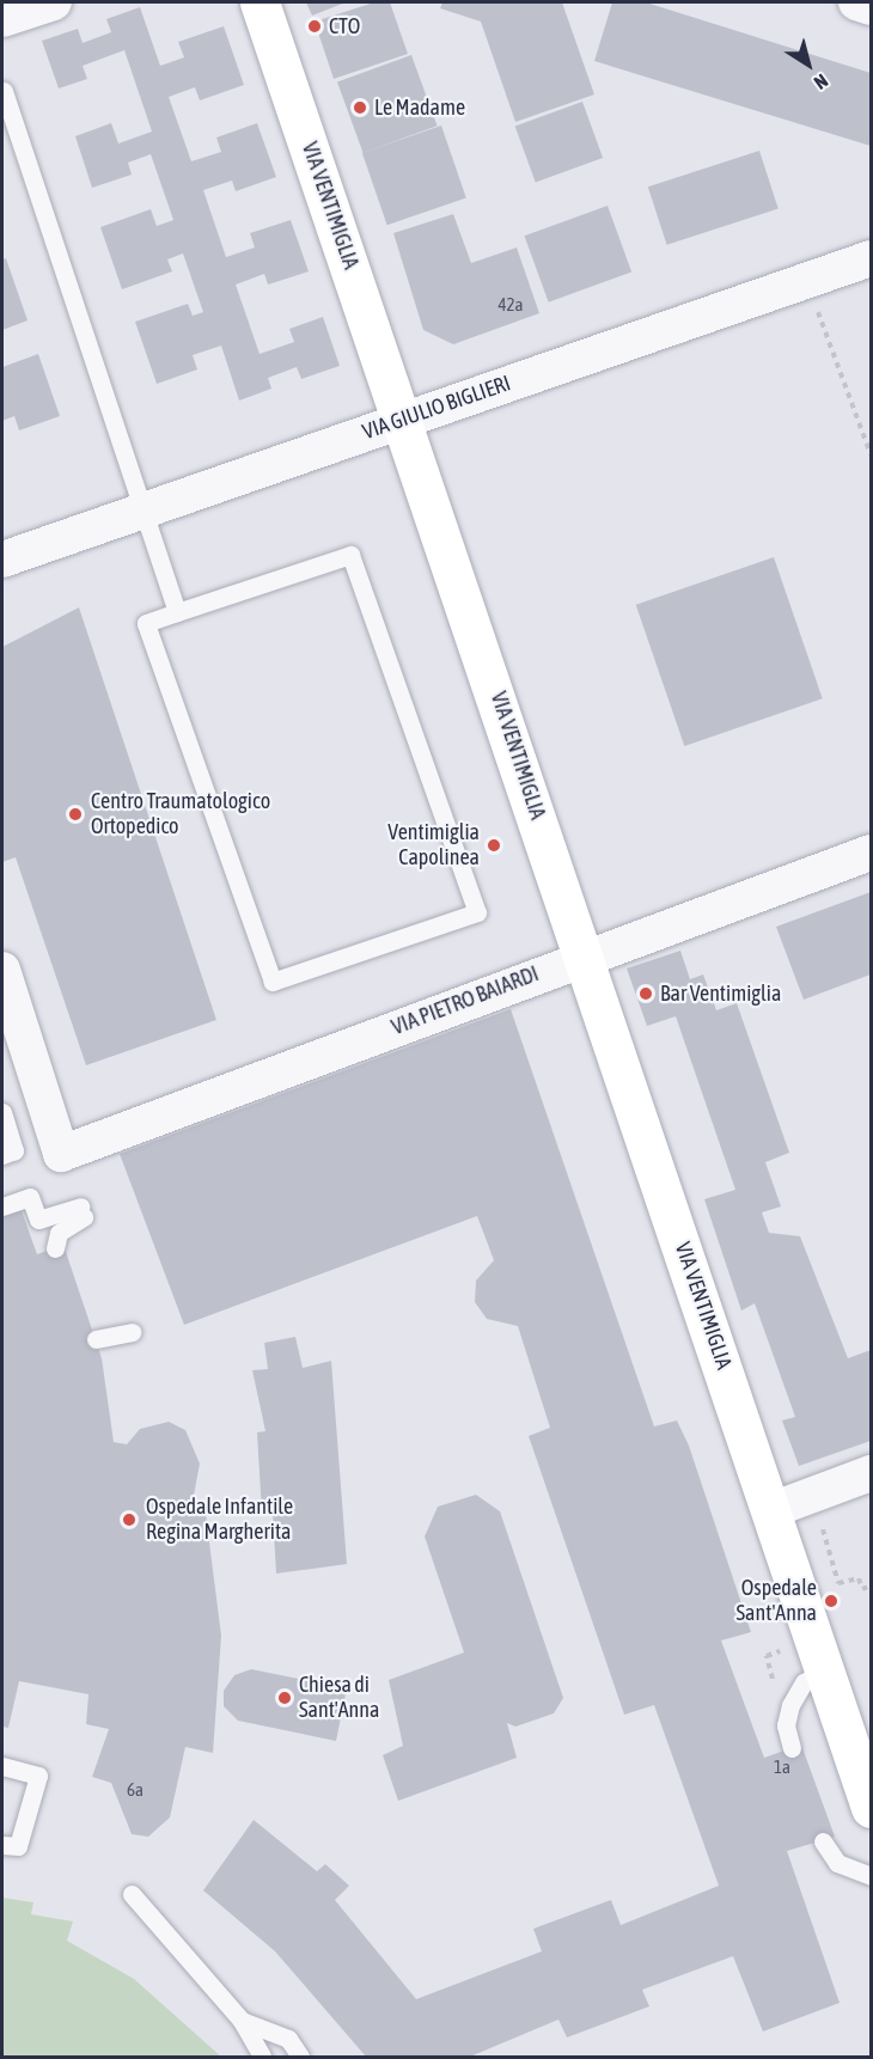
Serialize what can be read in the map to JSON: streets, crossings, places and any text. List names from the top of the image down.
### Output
{
  "streets": {
    "street": ["VIA VENTIMIGLIA", "VIA GIULIO BIGLIERI", "VIA PIETRO BAIARDI"]
  },
  "crossings": [
    ["VIA VENTIMIGLIA", "VIA GIULIO BIGLIERI"],
    ["VIA VENTIMIGLIA", "VIA PIETRO BAIARDI"]
  ],
  "places": [
    "CTO",
    "Le Madame",
    "Centro Traumatologico Ortopedico",
    "Ventimiglia Capolinea",
    "Bar Ventimiglia",
    "Ospedale Infantile Regina Margherita",
    "Ospedale Sant'Anna",
    "Chiesa di Sant'Anna"
  ],
  "house_numbers": ["42a", "1a", "6a"],
  "north": "bottom right"
}
